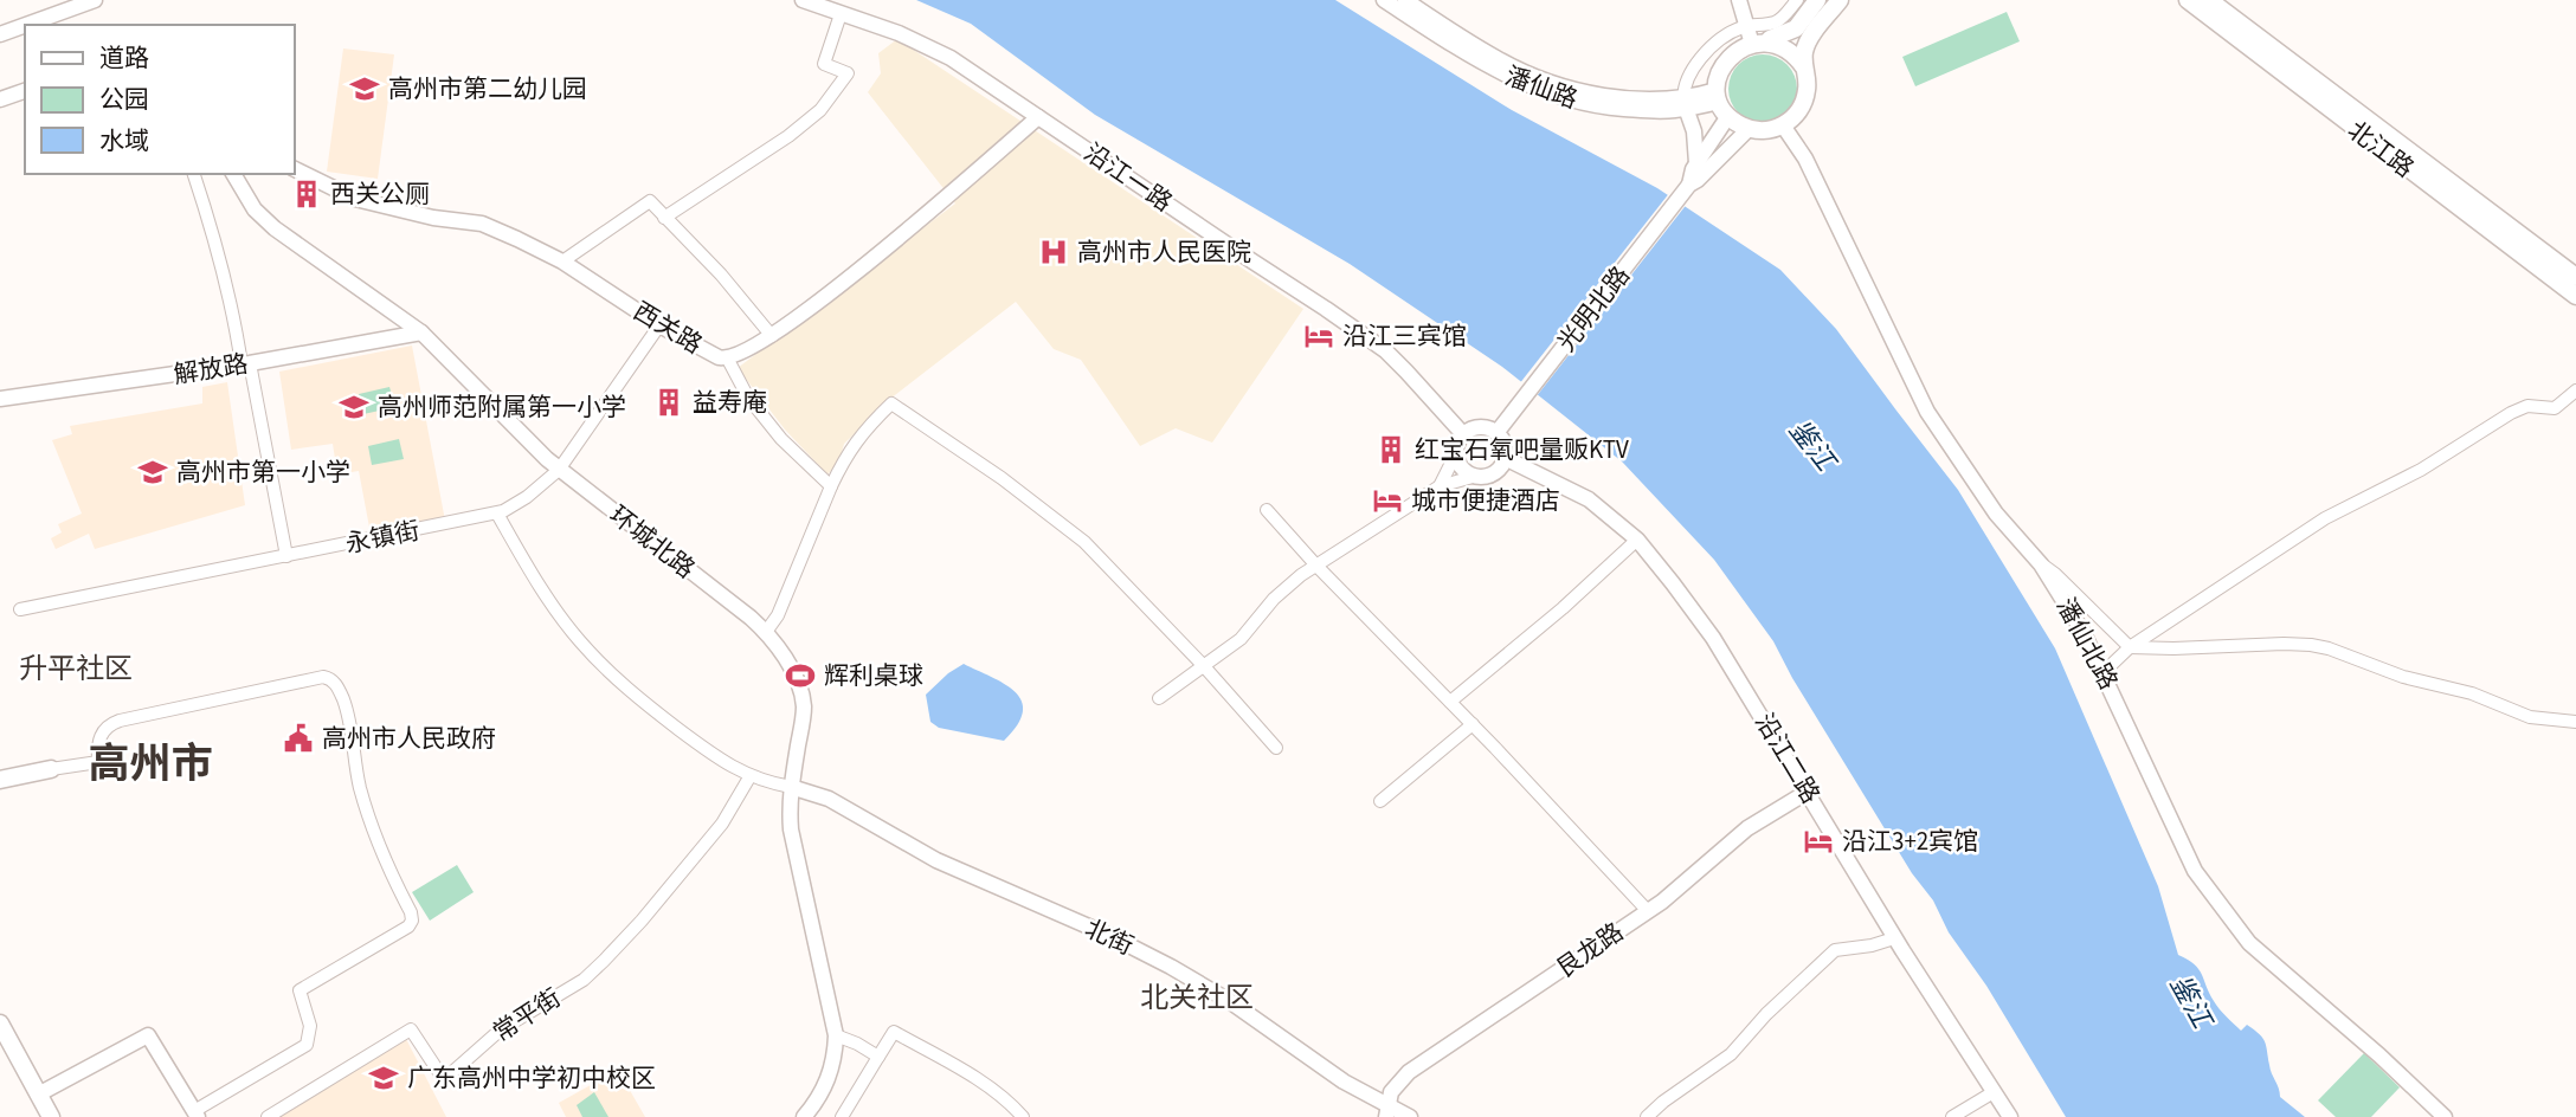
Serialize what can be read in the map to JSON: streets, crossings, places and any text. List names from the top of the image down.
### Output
{
  "streets": {
    "main road": ["北江路", "光明北路"],
    "street": [
      "潘仙路",
      "沿江一路",
      "西关路",
      "解放路",
      "永镇街",
      "环城北路",
      "潘仙北路",
      "沿江二路",
      "北街",
      "艮龙路",
      "常平街"
    ]
  },
  "crossings": [
    ["潘仙路", "光明北路"],
    ["潘仙路", "潘仙北路"],
    ["沿江一路", "光明北路"],
    ["沿江一路", "西关路"],
    ["沿江一路", "沿江二路"],
    ["光明北路", "潘仙北路"],
    ["光明北路", "沿江二路"],
    ["西关路", "永镇街"],
    ["解放路", "环城北路"],
    ["永镇街", "环城北路"],
    ["环城北路", "北街"],
    ["沿江二路", "艮龙路"],
    ["北街", "艮龙路"]
  ],
  "districts": ["升平社区", "高州市", "北关社区"],
  "water": ["鉴江"],
  "places": {
    "school or university": [
      "高州市第二幼儿园",
      "高州师范附属第一小学",
      "高州市第一小学",
      "广东高州中学初中校区"
    ],
    "building": ["西关公厕", "益寿庵", "红宝石氧吧量贩KTV"],
    "hospital": ["高州市人民医院"],
    "hotel": ["沿江三宾馆", "城市便捷酒店", "沿江3+2宾馆"],
    "sports": ["辉利桌球"],
    "public building": ["高州市人民政府"]
  },
  "legend": ["道路", "公园", "水域"]
}
